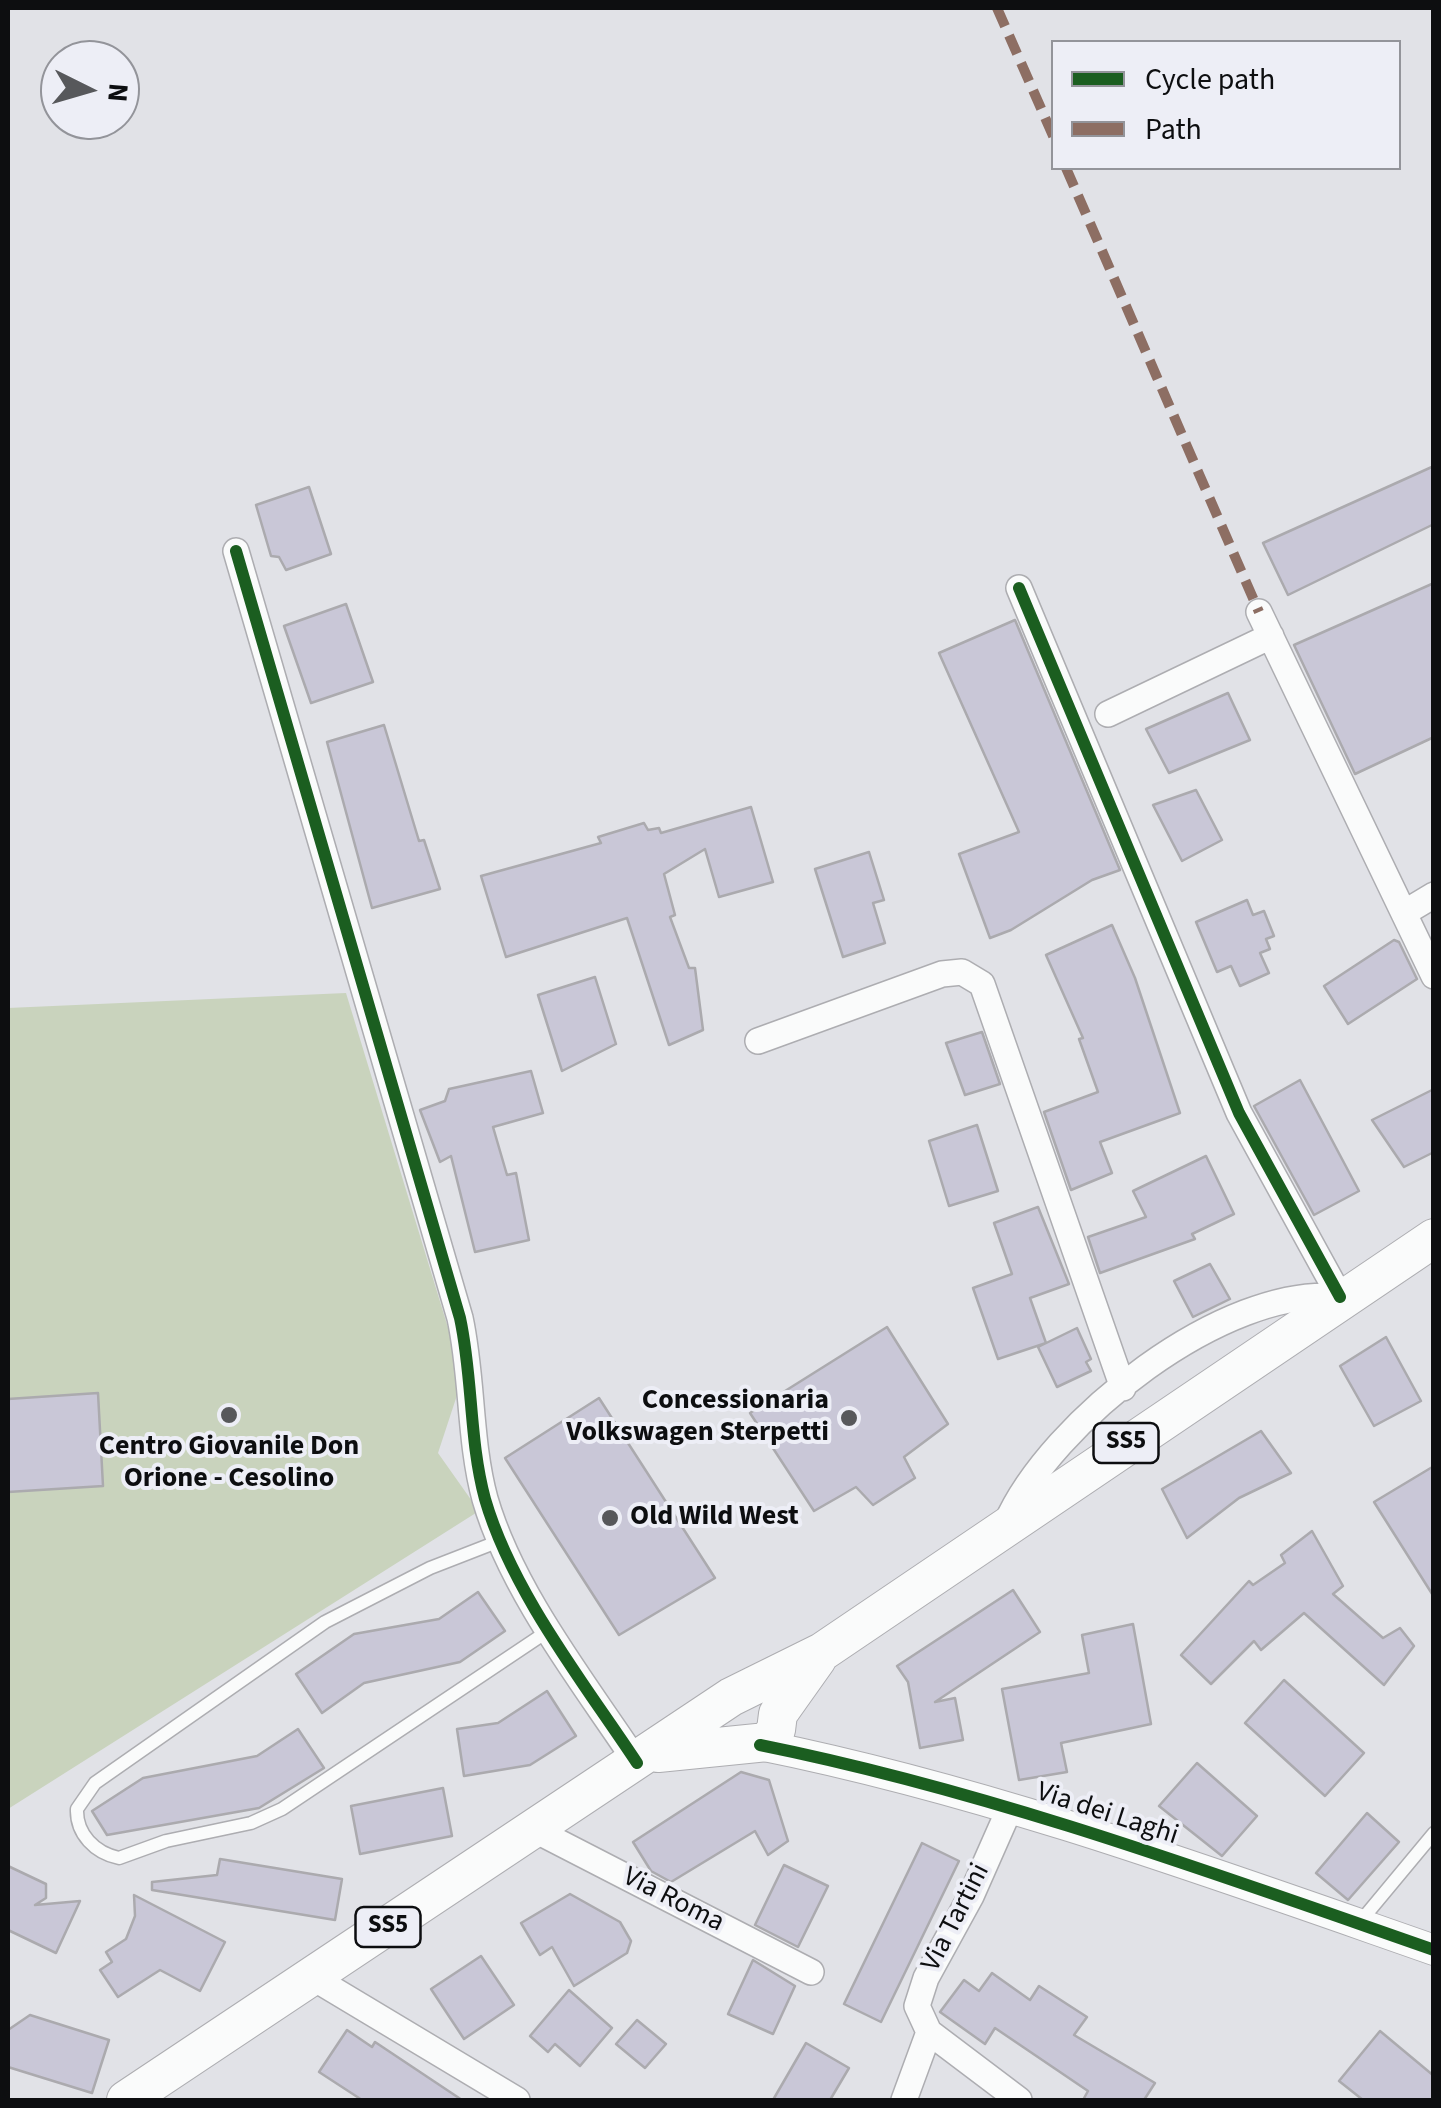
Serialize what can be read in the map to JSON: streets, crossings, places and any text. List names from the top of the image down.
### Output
{
  "streets": {
    "main road": ["SS5"],
    "street": ["Via dei Laghi", "Via Roma", "Via Tartini"]
  },
  "crossings": [
    ["SS5", "Via dei Laghi"],
    ["SS5", "Via Roma"],
    ["Via dei Laghi", "Via Tartini"]
  ],
  "places": ["Centro Giovanile Don Orione - Cesolino", "Concessionaria Volkswagen Sterpetti", "Old Wild West"],
  "legend": ["Cycle path", "Path"],
  "north": "right"
}
